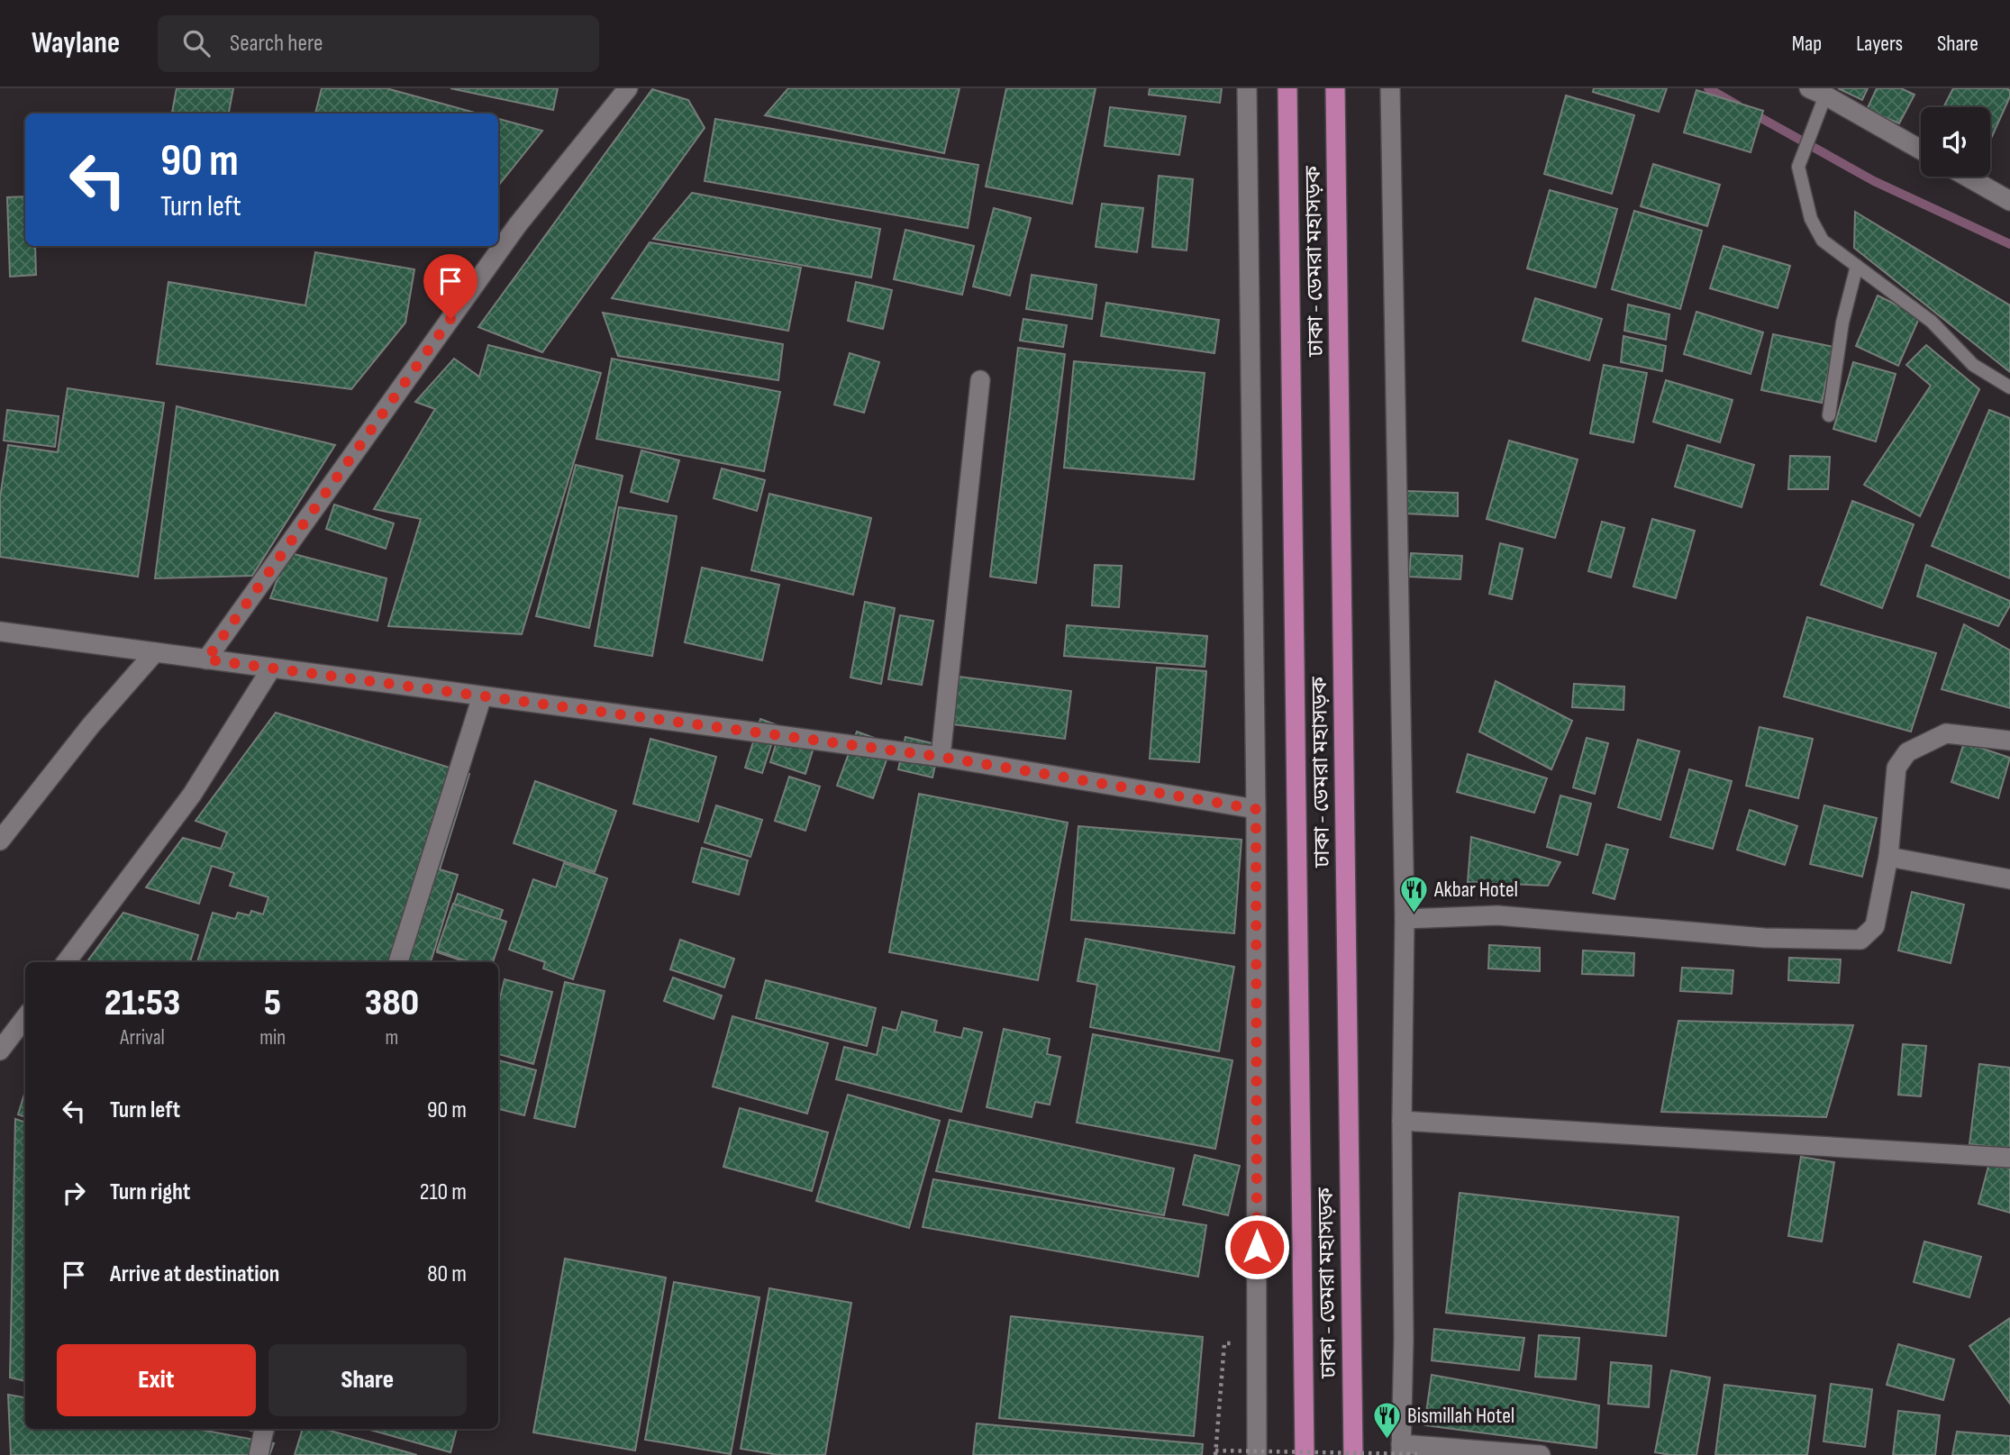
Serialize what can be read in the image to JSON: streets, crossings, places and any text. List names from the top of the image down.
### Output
{
  "streets": {
    "main road": ["ঢাকা - ডেমরা মহাসড়ক"]
  },
  "places": {
    "restaurant": ["Akbar Hotel", "Bismillah Hotel"]
  },
  "page": {
    "header": "Waylane",
    "search": "Search here",
    "nav": ["Map", "Layers", "Share"],
    "turn": ["90 m", "Turn left"],
    "eta": [
      "21:53",
      "Arrival",
      "5",
      "min",
      "380",
      "m"
    ],
    "list": [
      {
        "name": "Turn left",
        "value": "90 m"
      },
      {
        "name": "Turn right",
        "value": "210 m"
      },
      {
        "name": "Arrive at destination",
        "value": "80 m"
      }
    ],
    "buttons": ["Exit", "Share"]
  }
}
